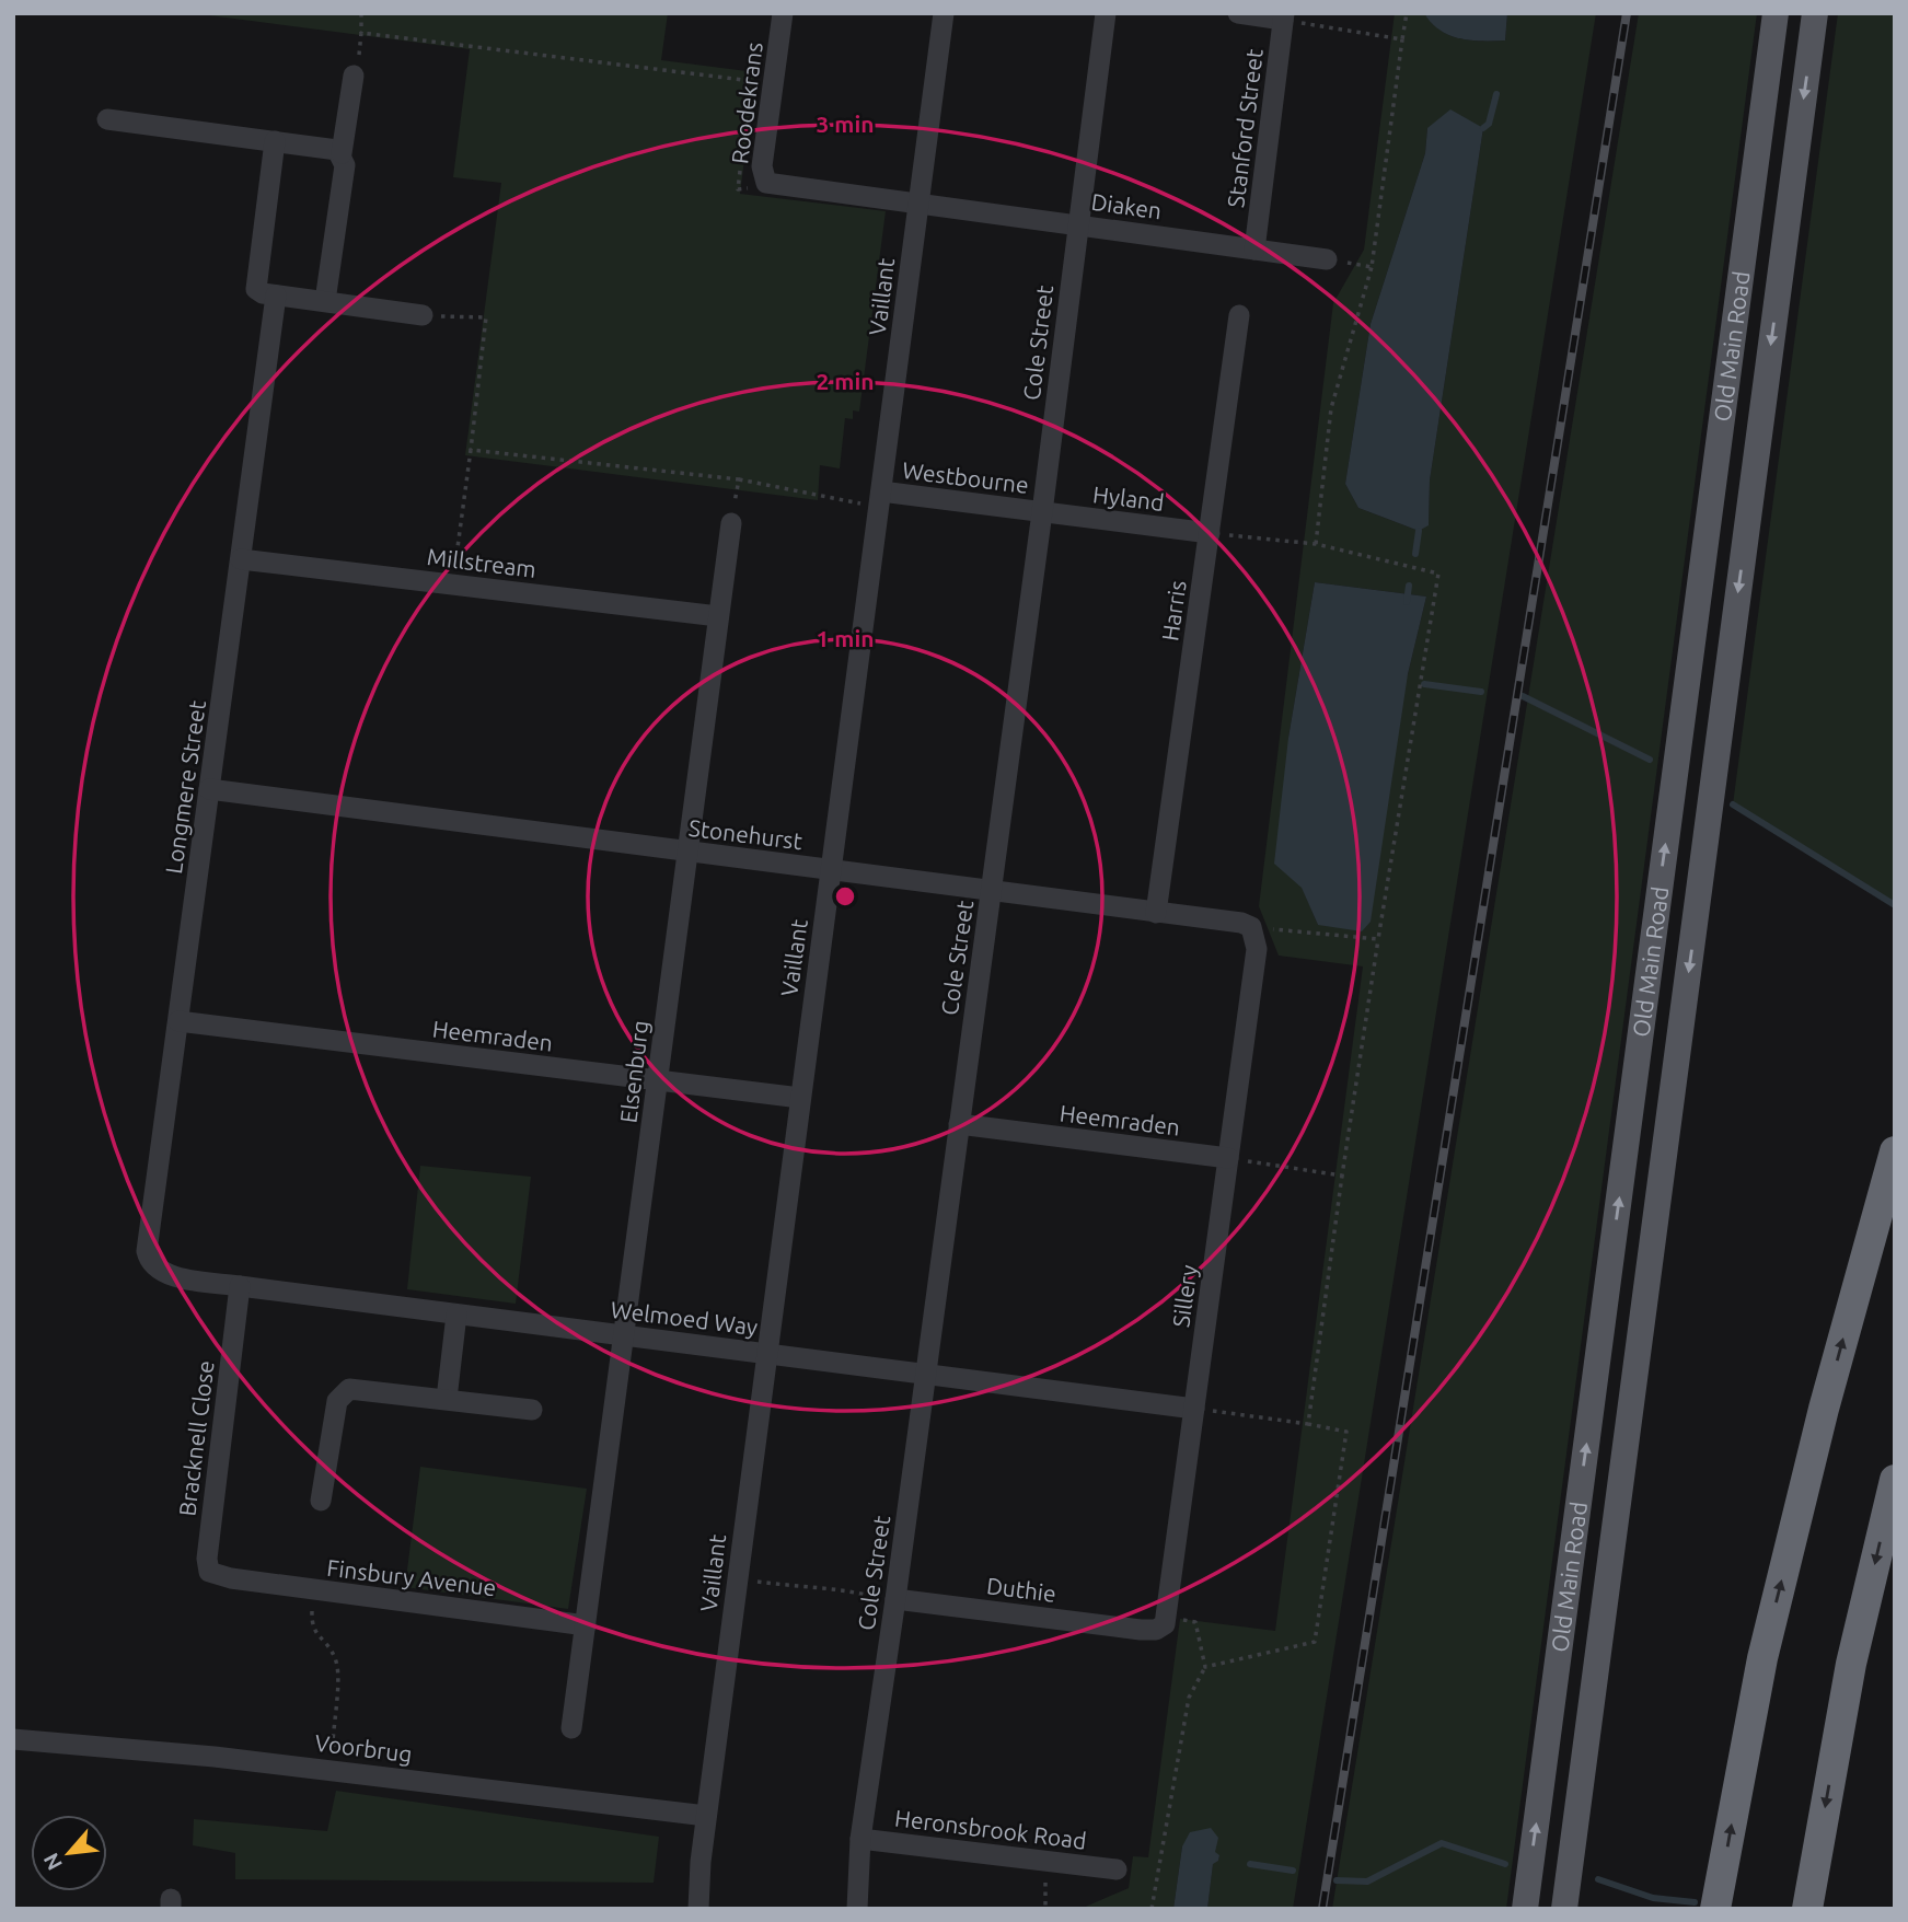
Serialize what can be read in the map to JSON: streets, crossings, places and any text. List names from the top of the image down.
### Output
{
  "streets": {
    "main road": ["Old Main Road"],
    "street": [
      "Roodekrans",
      "Stanford Street",
      "Diaken",
      "Vaillant",
      "Cole Street",
      "Westbourne",
      "Hyland",
      "Millstream",
      "Harris",
      "Longmere Street",
      "Stonehurst",
      "Heemraden",
      "Elsenburg",
      "Sillery",
      "Welmoed Way",
      "Bracknell Close",
      "Finsbury Avenue",
      "Duthie",
      "Voorbrug",
      "Heronsbrook Road"
    ]
  },
  "crossings": [
    ["Roodekrans", "Diaken"],
    ["Roodekrans", "Vaillant"],
    ["Stanford Street", "Diaken"],
    ["Diaken", "Vaillant"],
    ["Diaken", "Cole Street"],
    ["Vaillant", "Westbourne"],
    ["Vaillant", "Stonehurst"],
    ["Vaillant", "Heemraden"],
    ["Vaillant", "Welmoed Way"],
    ["Vaillant", "Voorbrug"],
    ["Cole Street", "Westbourne"],
    ["Cole Street", "Hyland"],
    ["Cole Street", "Stonehurst"],
    ["Cole Street", "Heemraden"],
    ["Cole Street", "Welmoed Way"],
    ["Cole Street", "Duthie"],
    ["Cole Street", "Heronsbrook Road"],
    ["Westbourne", "Hyland"],
    ["Hyland", "Harris"],
    ["Millstream", "Longmere Street"],
    ["Millstream", "Elsenburg"],
    ["Harris", "Stonehurst"],
    ["Longmere Street", "Stonehurst"],
    ["Longmere Street", "Heemraden"],
    ["Longmere Street", "Welmoed Way"],
    ["Stonehurst", "Elsenburg"],
    ["Stonehurst", "Sillery"],
    ["Heemraden", "Elsenburg"],
    ["Heemraden", "Sillery"],
    ["Elsenburg", "Welmoed Way"],
    ["Elsenburg", "Finsbury Avenue"],
    ["Sillery", "Welmoed Way"],
    ["Sillery", "Duthie"],
    ["Welmoed Way", "Bracknell Close"],
    ["Bracknell Close", "Finsbury Avenue"]
  ],
  "north": "bottom left",
  "rings": ["3 min", "2 min", "1 min"]
}
